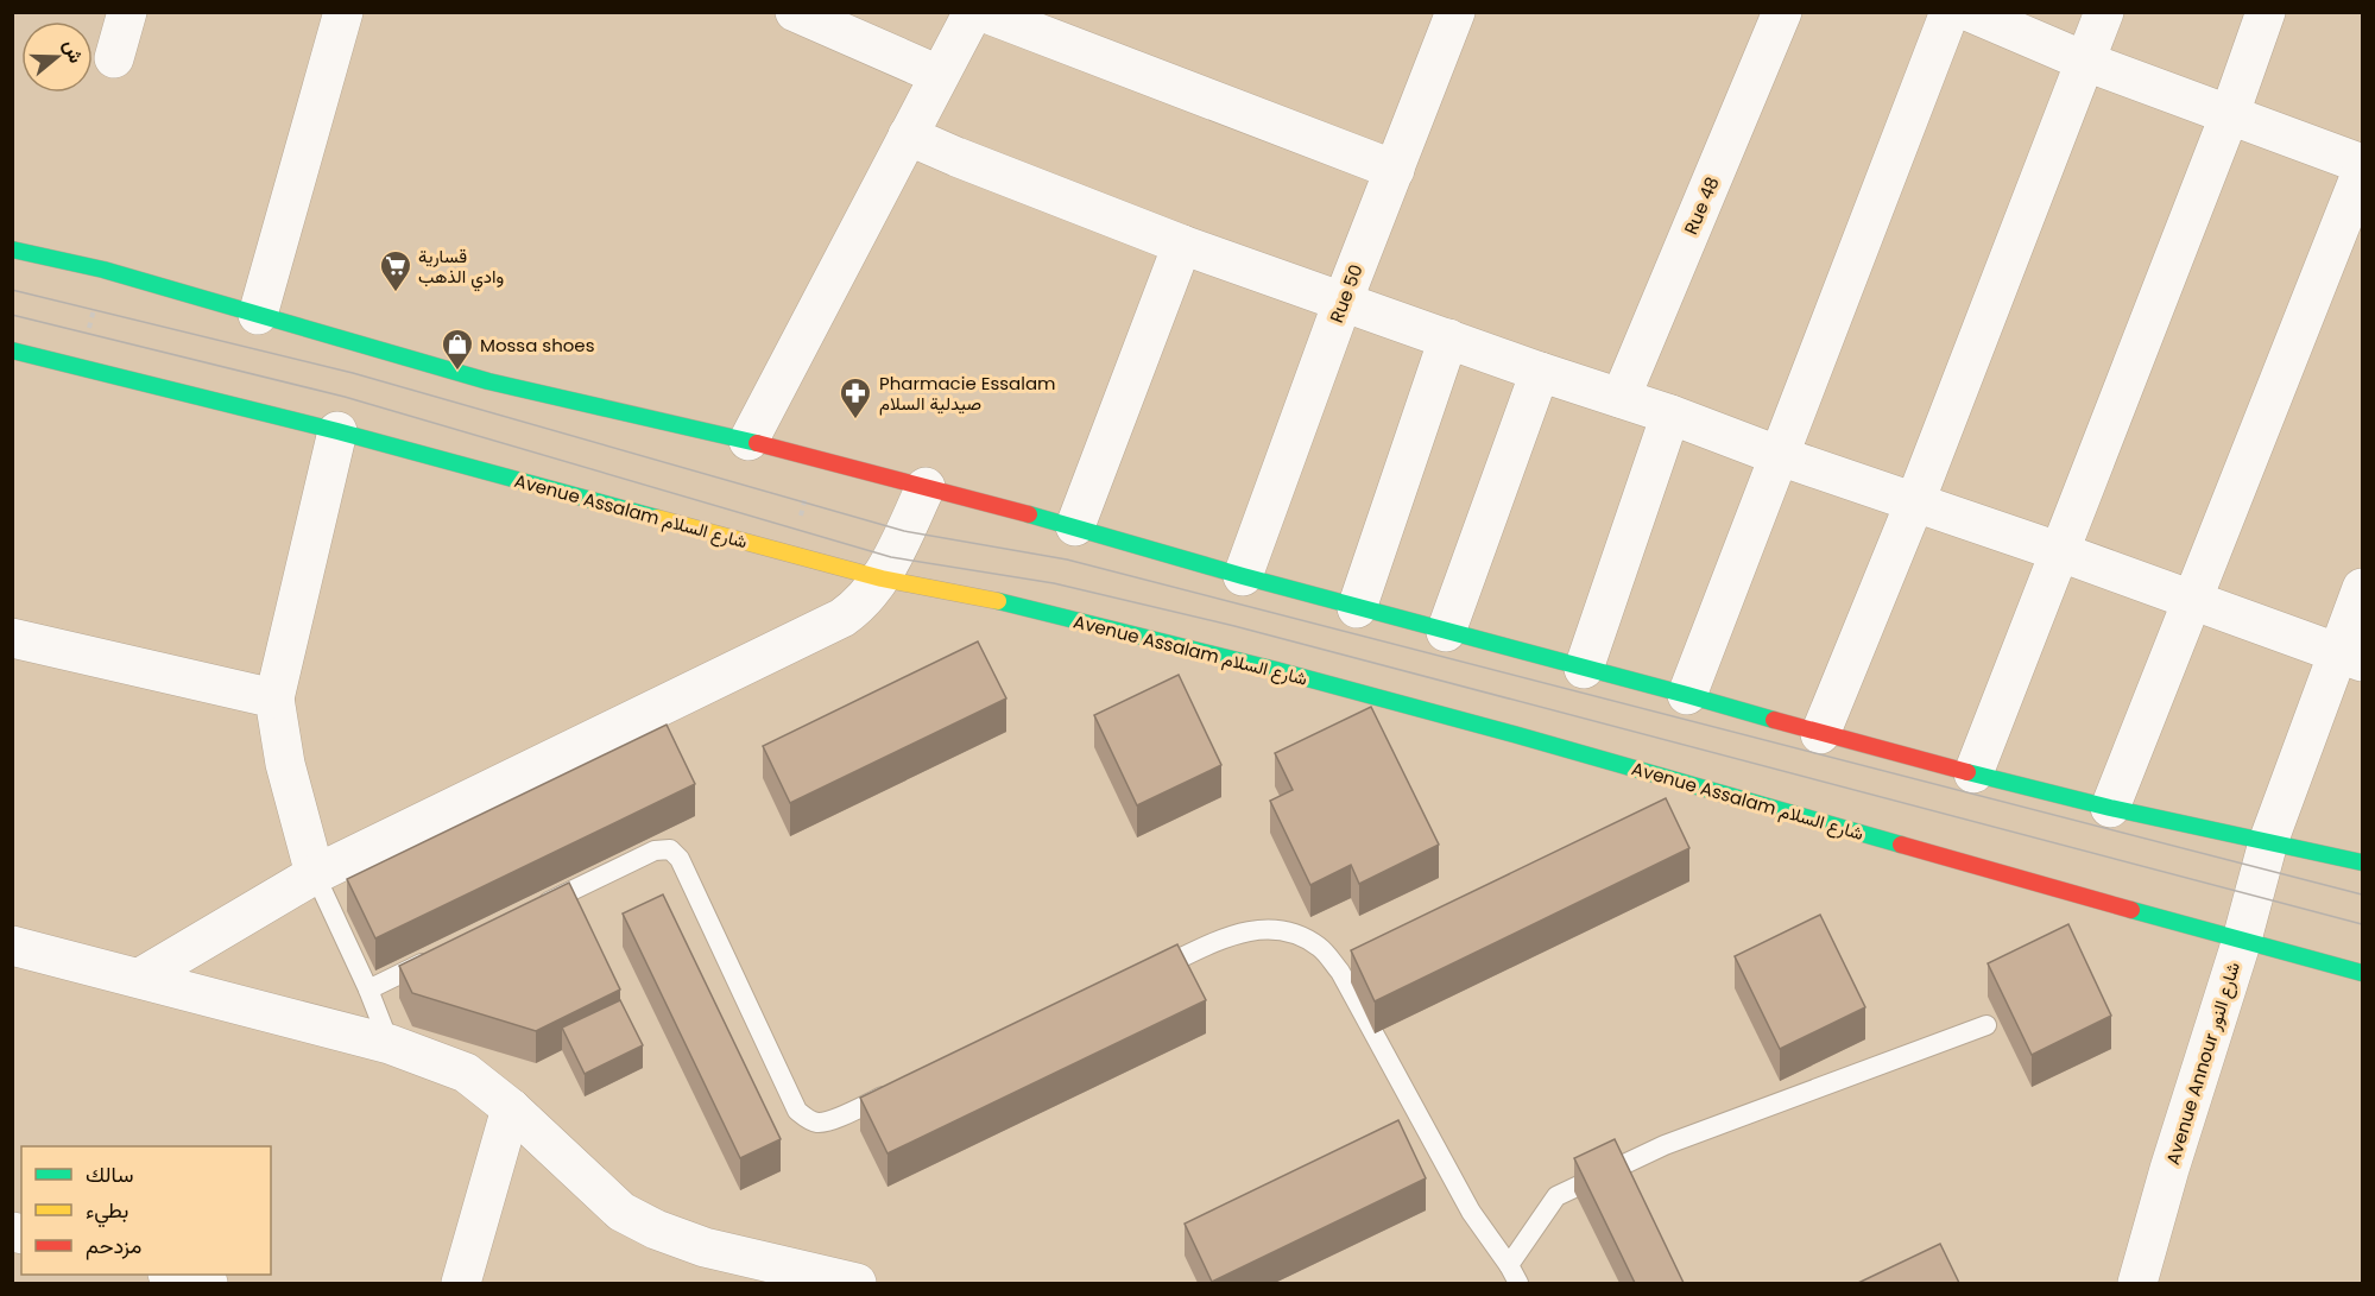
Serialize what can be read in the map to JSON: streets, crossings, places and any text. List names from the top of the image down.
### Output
{
  "streets": {
    "main road": ["Avenue Assalam شارع السلام"],
    "street": ["Rue 48", "Rue 50", "Avenue Annour شارع النور"]
  },
  "crossings": [
    ["Avenue Assalam شارع السلام", "Avenue Annour شارع النور"]
  ],
  "places": {
    "supermarket": ["قسارية وادي الذهب"],
    "shop": ["Mossa shoes"],
    "pharmacy": ["Pharmacie Essalam صيدلية السلام"]
  },
  "legend": ["سالك", "بطيء", "مزدحم"],
  "north": "right"
}
